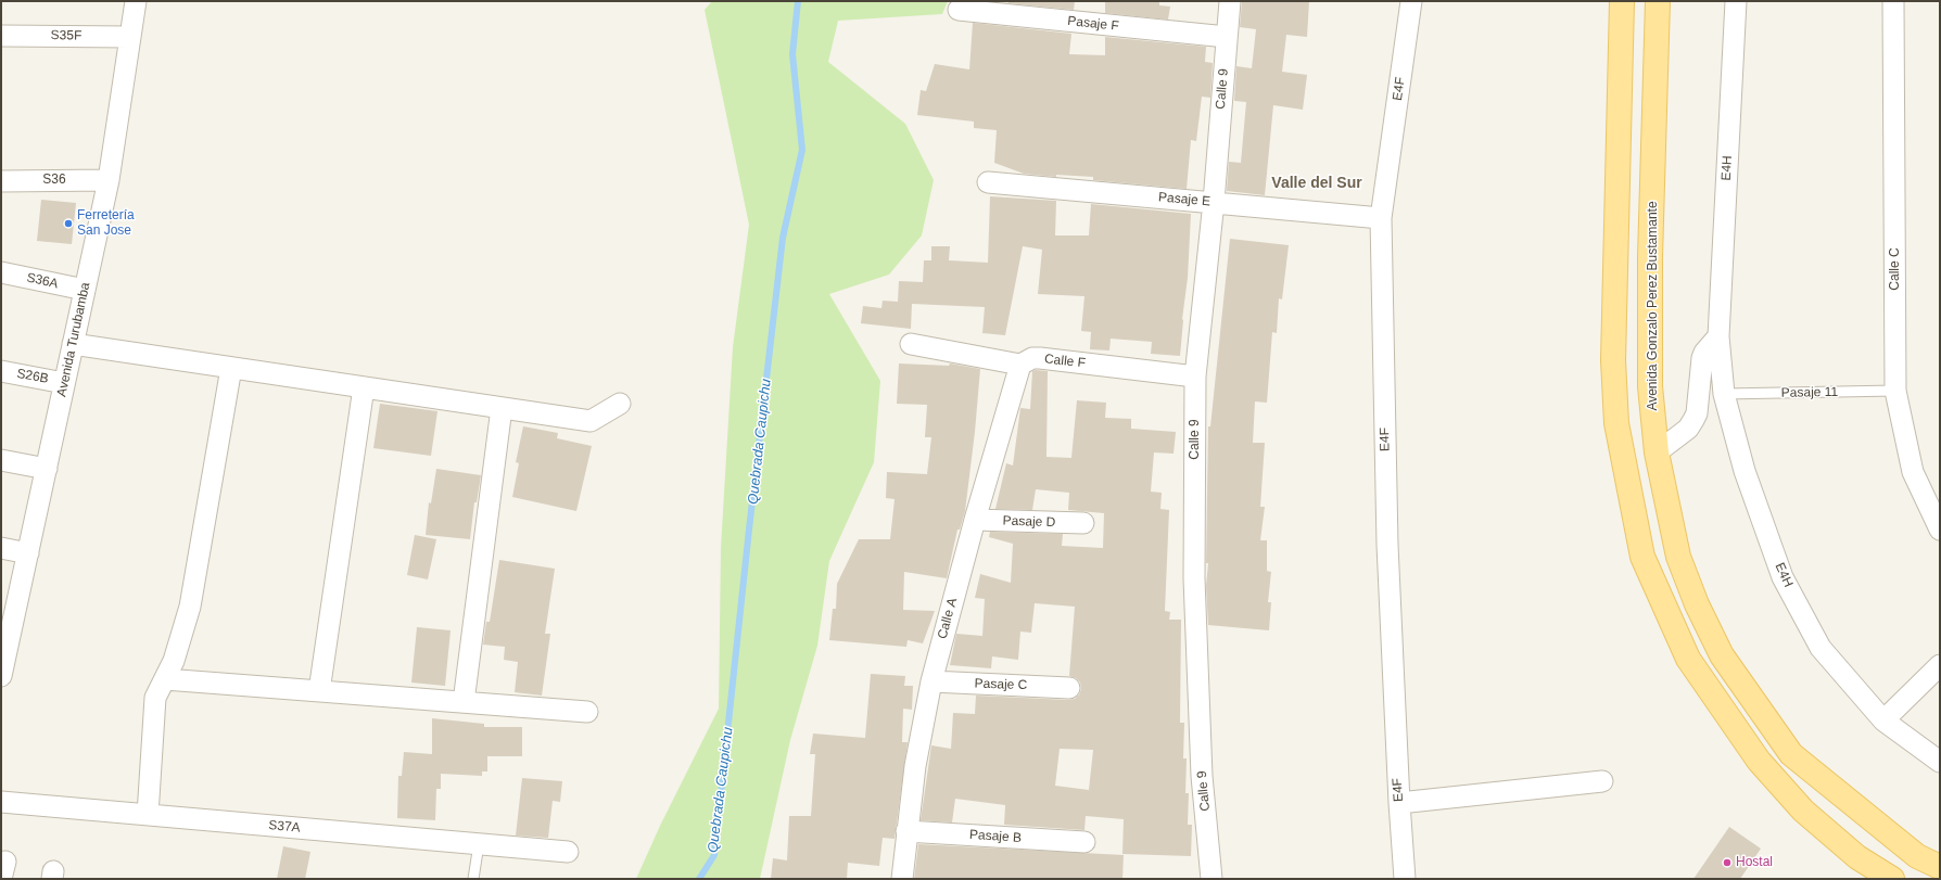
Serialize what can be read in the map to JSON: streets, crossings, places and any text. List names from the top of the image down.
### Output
{
  "streets": {
    "main road": ["Avenida Gonzalo Perez Bustamante"],
    "street": [
      "Pasaje F",
      "S35F",
      "Calle 9",
      "E4F",
      "E4H",
      "S36",
      "Pasaje E",
      "Calle C",
      "S36A",
      "Avenida Turubamba",
      "Calle F",
      "S26B",
      "Pasaje D",
      "Calle A",
      "Pasaje C",
      "S37A",
      "Pasaje B"
    ],
    "lane": ["Pasaje 11"]
  },
  "crossings": [
    ["Pasaje F", "Calle 9"],
    ["S35F", "Avenida Turubamba"],
    ["Calle 9", "Pasaje E"],
    ["Calle 9", "Calle F"],
    ["E4F", "Pasaje E"],
    ["E4H", "Pasaje 11"],
    ["S36", "Avenida Turubamba"],
    ["Calle C", "Pasaje 11"],
    ["S36A", "Avenida Turubamba"],
    ["Avenida Turubamba", "S26B"],
    ["Calle F", "Calle A"],
    ["Pasaje D", "Calle A"],
    ["Calle A", "Pasaje C"],
    ["Calle A", "Pasaje B"]
  ],
  "districts": ["Valle del Sur"],
  "water": ["Quebrada Caupichu"],
  "places": ["Ferretería San Jose", "Hostal"]
}
